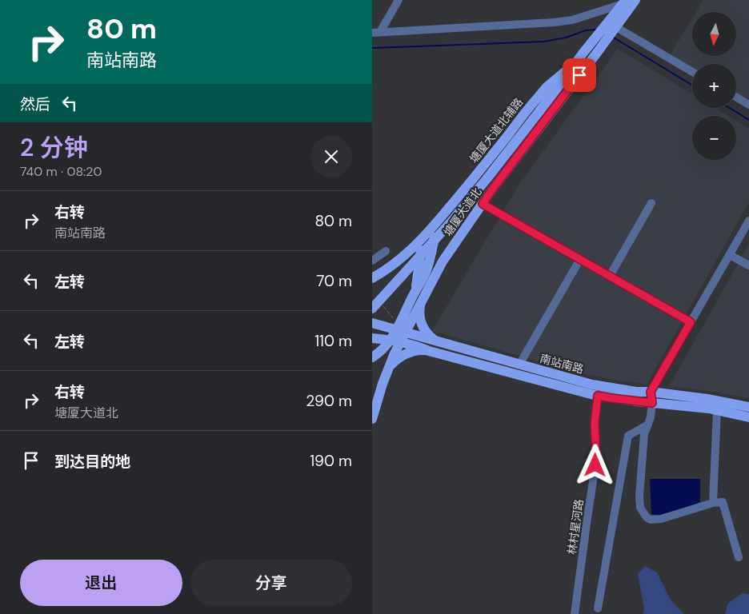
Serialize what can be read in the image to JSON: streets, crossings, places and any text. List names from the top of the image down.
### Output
{
  "streets": {
    "main road": ["塘厦大道北辅路", "塘厦大道北", "南站南路"],
    "street": ["林村星河路"]
  },
  "crossings": [
    ["塘厦大道北辅路", "塘厦大道北"],
    ["塘厦大道北辅路", "南站南路"],
    ["塘厦大道北", "南站南路"],
    ["南站南路", "林村星河路"]
  ],
  "north": "bottom",
  "page": {
    "turn": ["80 m", "南站南路"],
    "map_buttons": ["+", "−"],
    "then": "然后",
    "heading": ["2 分钟", "740 m · 08:20"],
    "list": [
      {
        "name": "右转",
        "note": "南站南路",
        "value": "80 m"
      },
      {
        "name": "左转",
        "value": "70 m"
      },
      {
        "name": "左转",
        "value": "110 m"
      },
      {
        "name": "右转",
        "note": "塘厦大道北",
        "value": "290 m"
      },
      {
        "name": "到达目的地",
        "value": "190 m"
      }
    ],
    "buttons": ["退出", "分享"]
  }
}
